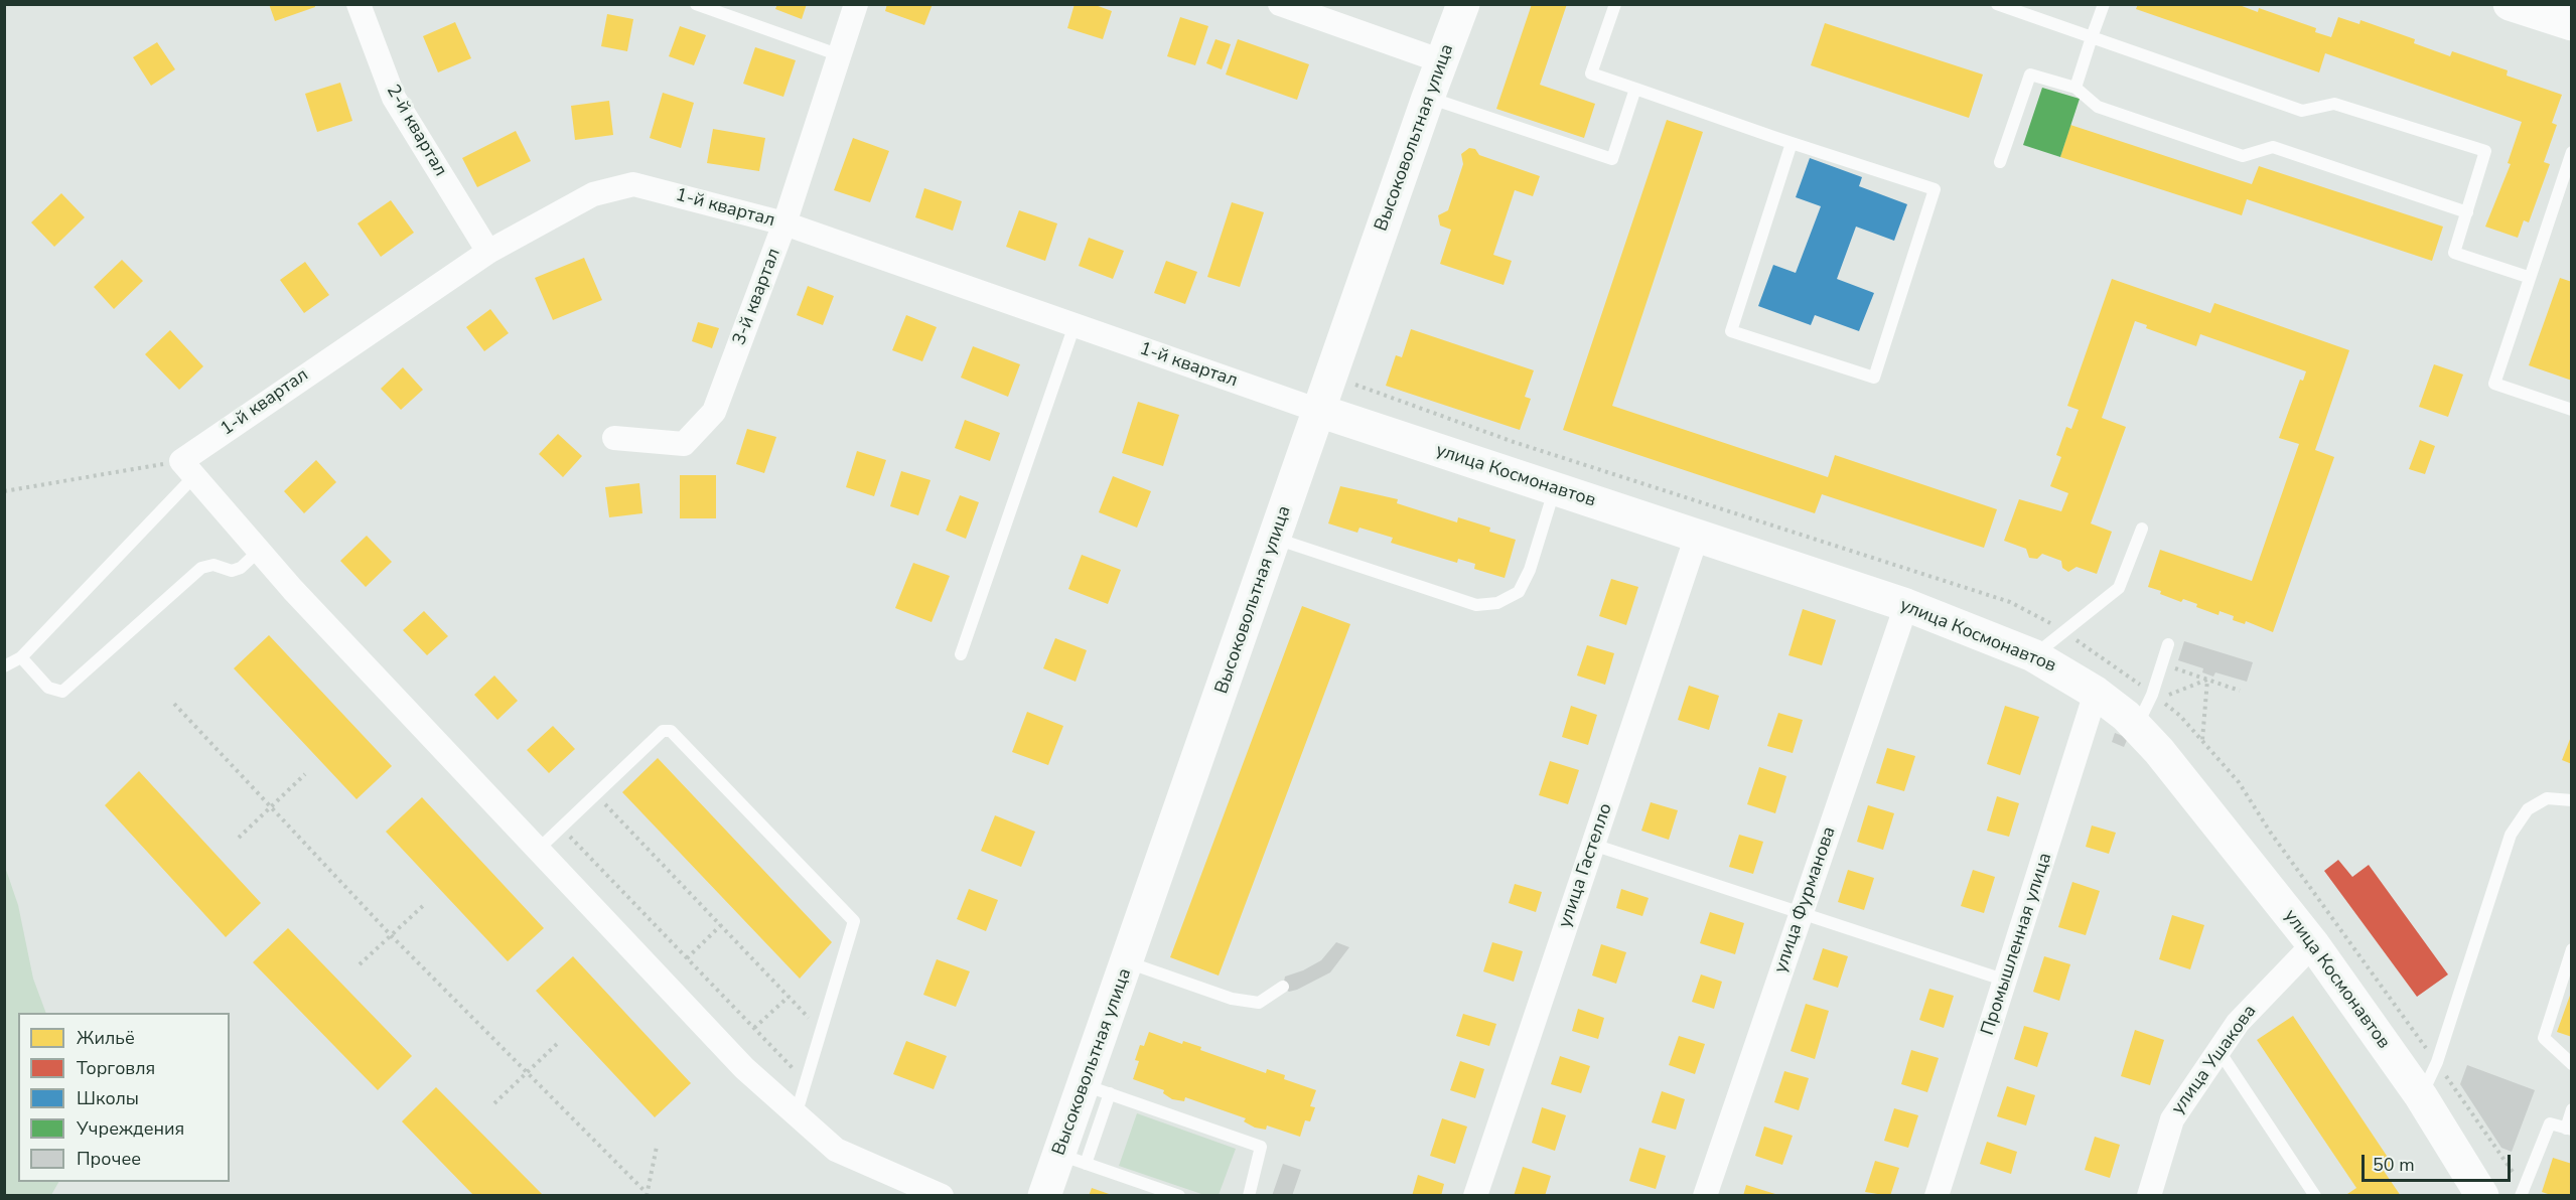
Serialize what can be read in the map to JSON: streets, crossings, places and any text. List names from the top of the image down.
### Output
{
  "streets": {
    "street": [
      "2-й квартал",
      "Высоковольтная улица",
      "1-й квартал",
      "3-й квартал",
      "улица Космонавтов",
      "улица Гастелло",
      "улица Фурманова",
      "Промышленная улица",
      "улица Ушакова"
    ]
  },
  "crossings": [
    ["2-й квартал", "1-й квартал"],
    ["Высоковольтная улица", "1-й квартал"],
    ["Высоковольтная улица", "улица Космонавтов"],
    ["1-й квартал", "3-й квартал"],
    ["1-й квартал", "улица Космонавтов"],
    ["улица Космонавтов", "улица Гастелло"],
    ["улица Космонавтов", "улица Фурманова"],
    ["улица Космонавтов", "Промышленная улица"],
    ["улица Космонавтов", "улица Ушакова"]
  ],
  "legend": [
    "Жильё",
    "Торговля",
    "Школы",
    "Учреждения",
    "Прочее"
  ],
  "scale_bar": "50 m"
}
